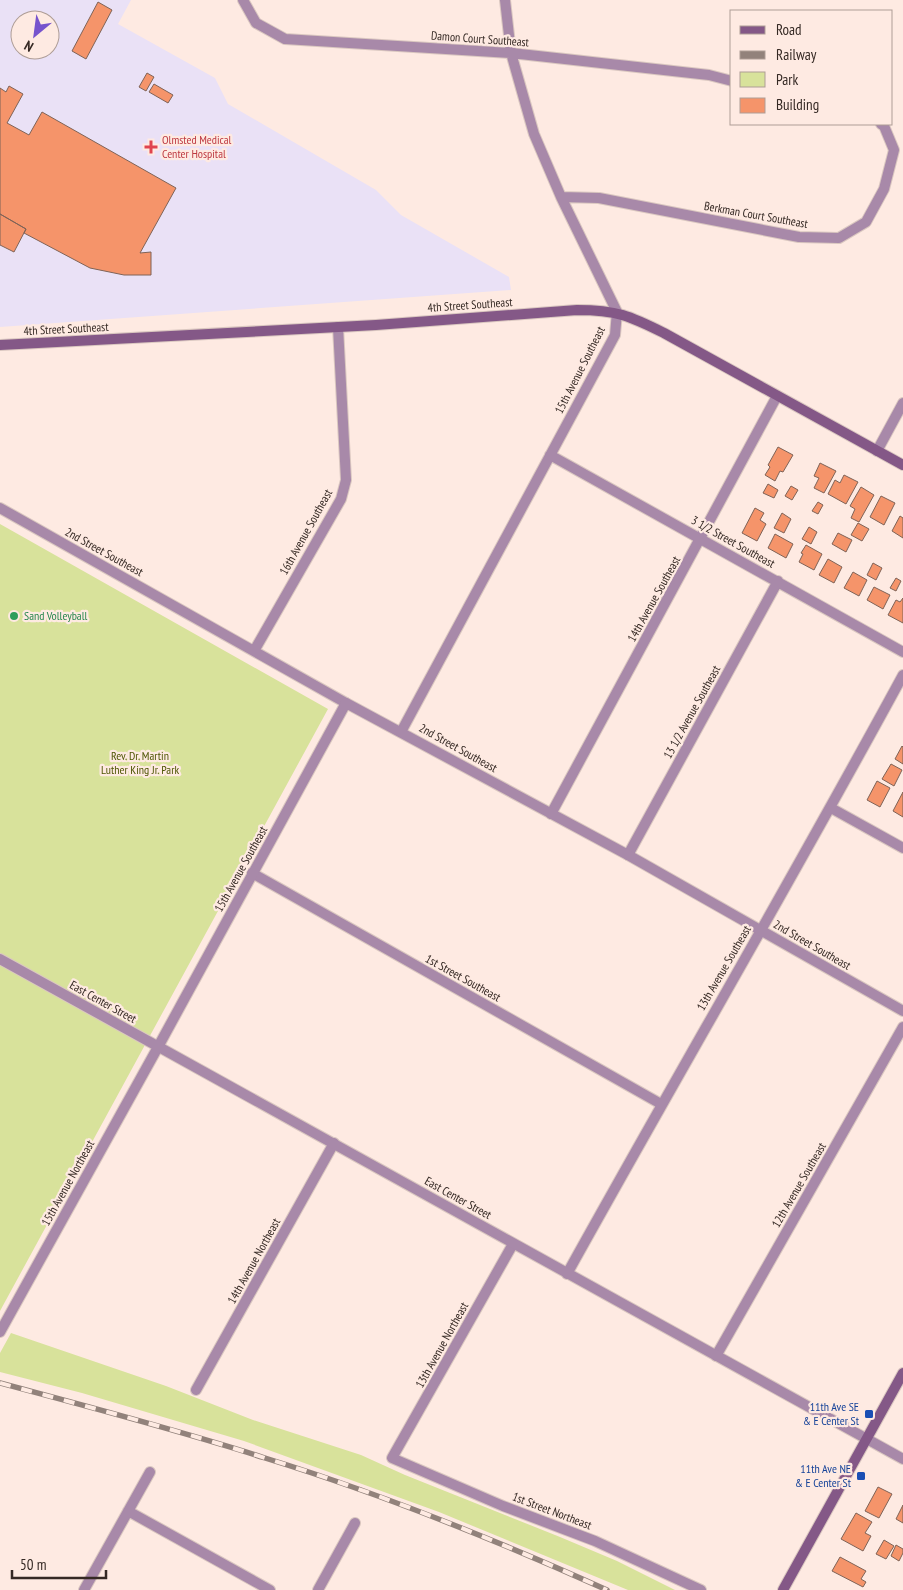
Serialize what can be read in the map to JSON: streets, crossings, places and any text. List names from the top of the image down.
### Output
{
  "streets": {
    "main road": ["4th Street Southeast"],
    "street": [
      "Damon Court Southeast",
      "Berkman Court Southeast",
      "15th Avenue Southeast",
      "16th Avenue Southeast",
      "3 1/2 Street Southeast",
      "2nd Street Southeast",
      "14th Avenue Southeast",
      "13 1/2 Avenue Southeast",
      "13th Avenue Southeast",
      "1st Street Southeast",
      "East Center Street",
      "15th Avenue Northeast",
      "12th Avenue Southeast",
      "14th Avenue Northeast",
      "13th Avenue Northeast",
      "1st Street Northeast"
    ]
  },
  "crossings": [
    ["4th Street Southeast", "15th Avenue Southeast"],
    ["4th Street Southeast", "16th Avenue Southeast"],
    ["4th Street Southeast", "14th Avenue Southeast"],
    ["15th Avenue Southeast", "3 1/2 Street Southeast"],
    ["15th Avenue Southeast", "2nd Street Southeast"],
    ["15th Avenue Southeast", "1st Street Southeast"],
    ["15th Avenue Southeast", "East Center Street"],
    ["15th Avenue Southeast", "15th Avenue Northeast"],
    ["16th Avenue Southeast", "2nd Street Southeast"],
    ["3 1/2 Street Southeast", "14th Avenue Southeast"],
    ["3 1/2 Street Southeast", "13 1/2 Avenue Southeast"],
    ["2nd Street Southeast", "14th Avenue Southeast"],
    ["2nd Street Southeast", "13 1/2 Avenue Southeast"],
    ["2nd Street Southeast", "13th Avenue Southeast"],
    ["13th Avenue Southeast", "1st Street Southeast"],
    ["13th Avenue Southeast", "East Center Street"],
    ["East Center Street", "15th Avenue Northeast"],
    ["East Center Street", "12th Avenue Southeast"],
    ["East Center Street", "14th Avenue Northeast"],
    ["East Center Street", "13th Avenue Northeast"],
    ["13th Avenue Northeast", "1st Street Northeast"]
  ],
  "parks": ["Rev. Dr. Martin Luther King Jr. Park"],
  "places": {
    "health": ["Olmsted Medical Center Hospital"],
    "other": ["Sand Volleyball"],
    "transit": ["11th Ave SE & E Center St", "11th Ave NE & E Center St"]
  },
  "legend": [
    "Road",
    "Railway",
    "Park",
    "Building"
  ],
  "scale_bar": "50 m",
  "north": "bottom left"
}
